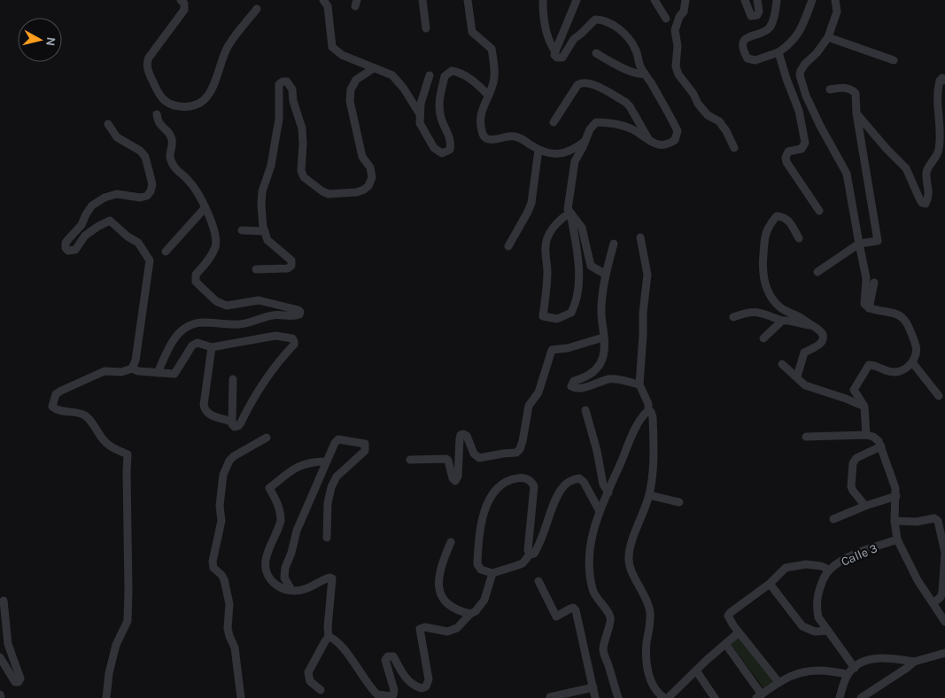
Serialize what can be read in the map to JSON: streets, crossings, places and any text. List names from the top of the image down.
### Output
{
  "streets": {
    "street": ["Calle 3"]
  },
  "north": "right"
}
